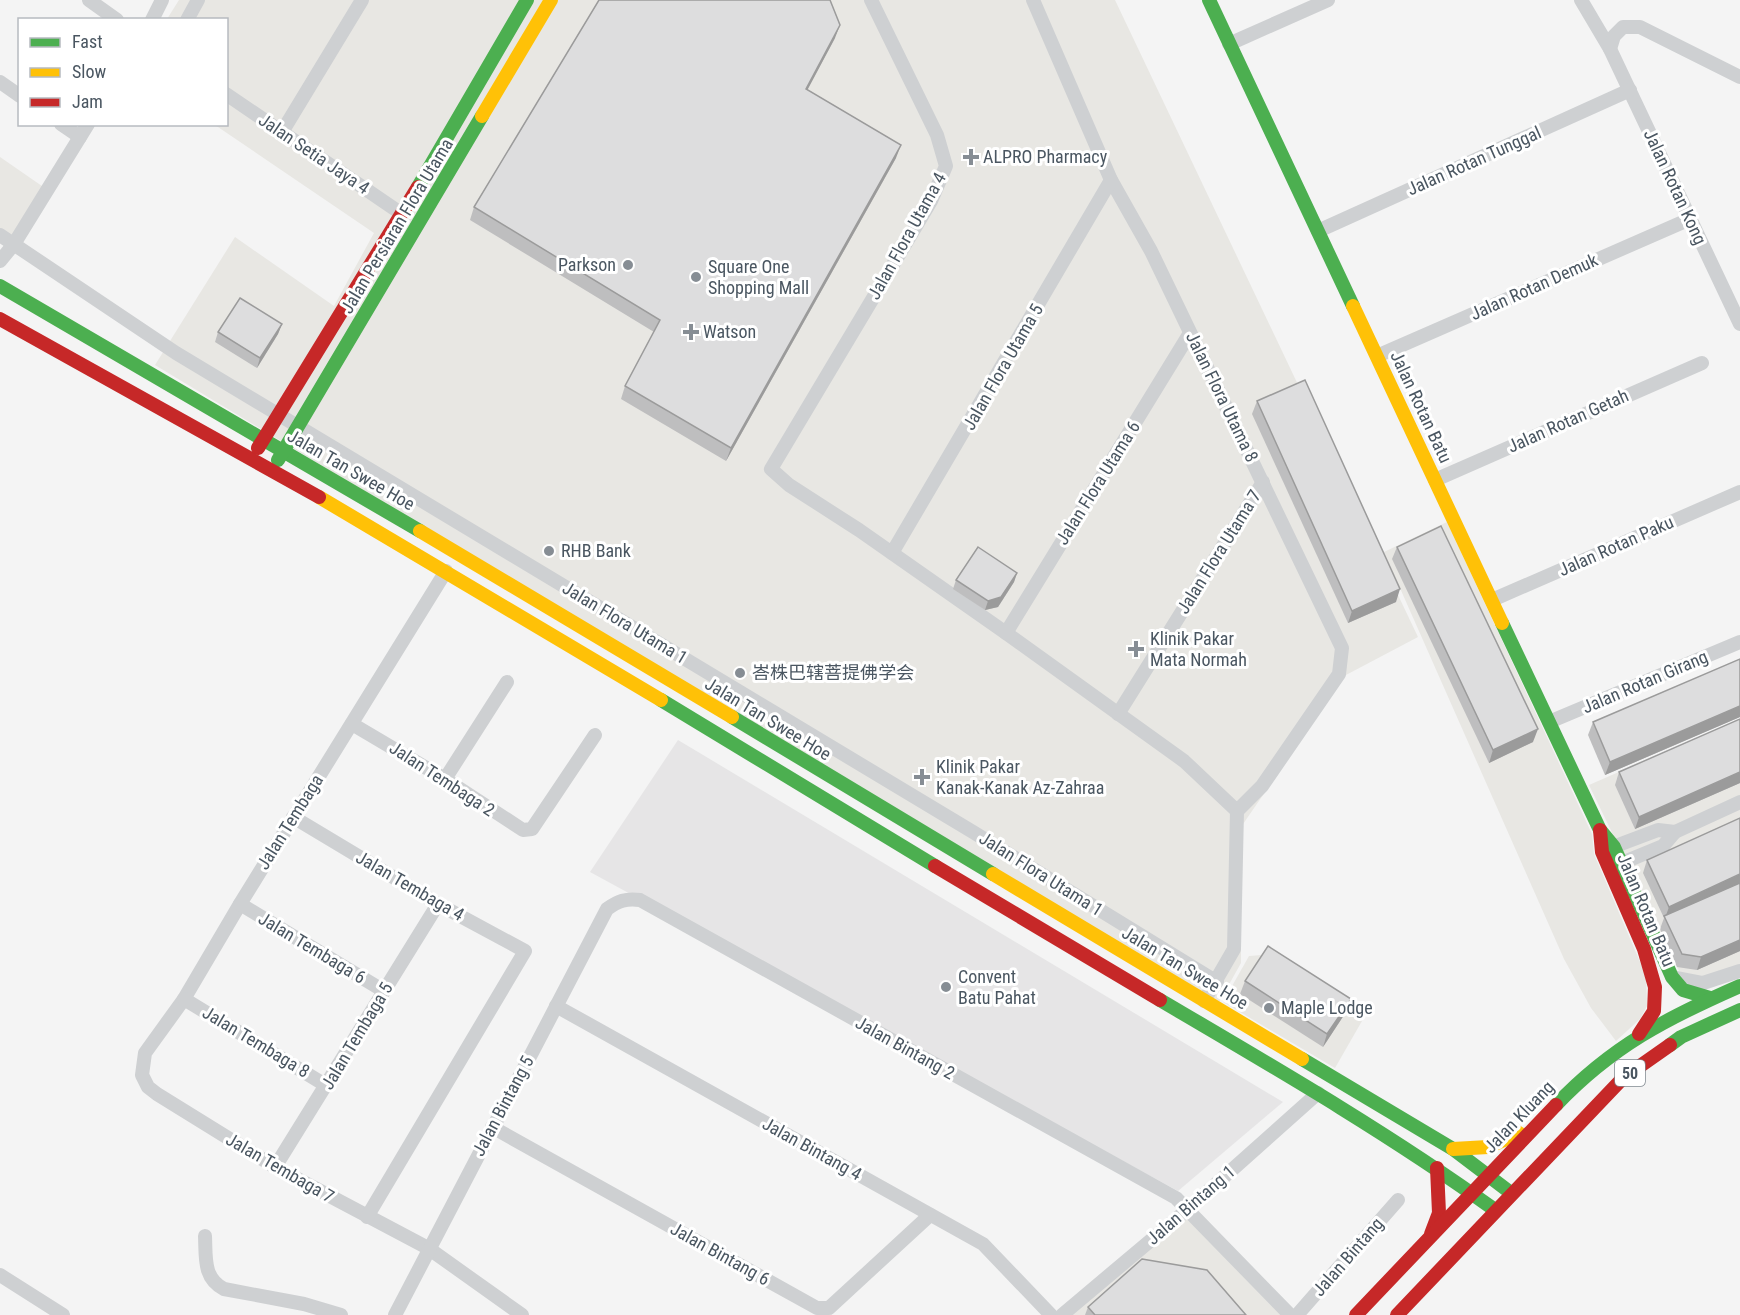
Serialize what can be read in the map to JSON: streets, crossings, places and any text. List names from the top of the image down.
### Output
{
  "streets": {
    "main road": [
      "Jalan Persiaran Flora Utama",
      "Jalan Rotan Batu",
      "Jalan Tan Swee Hoe",
      "50",
      "Jalan Kluang"
    ],
    "street": [
      "Jalan Setia Jaya 4",
      "Jalan Rotan Tunggal",
      "Jalan Rotan Kong",
      "Jalan Flora Utama 4",
      "Jalan Rotan Demuk",
      "Jalan Flora Utama 5",
      "Jalan Flora Utama 8",
      "Jalan Rotan Getah",
      "Jalan Flora Utama 6",
      "Jalan Rotan Paku",
      "Jalan Flora Utama 7",
      "Jalan Flora Utama 1",
      "Jalan Rotan Girang",
      "Jalan Tembaga 2",
      "Jalan Tembaga",
      "Jalan Tembaga 4",
      "Jalan Tembaga 6",
      "Jalan Tembaga 5",
      "Jalan Tembaga 8",
      "Jalan Bintang 2",
      "Jalan Bintang 5",
      "Jalan Bintang 4",
      "Jalan Tembaga 7",
      "Jalan Bintang 1",
      "Jalan Bintang 6",
      "Jalan Bintang"
    ]
  },
  "crossings": [
    ["Jalan Setia Jaya 4", "Jalan Persiaran Flora Utama"],
    ["Jalan Rotan Tunggal", "Jalan Rotan Kong"],
    ["Jalan Rotan Tunggal", "Jalan Rotan Batu"],
    ["Jalan Rotan Kong", "Jalan Rotan Demuk"],
    ["Jalan Persiaran Flora Utama", "Jalan Tan Swee Hoe"],
    ["Jalan Persiaran Flora Utama", "Jalan Flora Utama 1"],
    ["Jalan Flora Utama 4", "Jalan Flora Utama 5"],
    ["Jalan Rotan Demuk", "Jalan Rotan Batu"],
    ["Jalan Flora Utama 5", "Jalan Flora Utama 8"],
    ["Jalan Flora Utama 8", "Jalan Flora Utama 6"],
    ["Jalan Flora Utama 8", "Jalan Flora Utama 7"],
    ["Jalan Rotan Batu", "Jalan Rotan Getah"],
    ["Jalan Rotan Batu", "Jalan Rotan Paku"],
    ["Jalan Rotan Batu", "Jalan Rotan Girang"],
    ["Jalan Rotan Batu", "Jalan Kluang"],
    ["Jalan Tan Swee Hoe", "50"],
    ["Jalan Tan Swee Hoe", "Jalan Kluang"],
    ["Jalan Tembaga 2", "Jalan Tembaga"],
    ["Jalan Tembaga", "Jalan Tembaga 4"],
    ["Jalan Tembaga", "Jalan Tembaga 6"],
    ["Jalan Tembaga", "Jalan Tembaga 8"],
    ["Jalan Tembaga", "Jalan Tembaga 7"],
    ["Jalan Tembaga 4", "Jalan Tembaga 5"],
    ["Jalan Tembaga 4", "Jalan Tembaga 7"],
    ["Jalan Tembaga 6", "Jalan Tembaga 5"],
    ["Jalan Tembaga 5", "Jalan Tembaga 8"],
    ["Jalan Tembaga 5", "Jalan Tembaga 7"],
    ["Jalan Bintang 2", "Jalan Bintang 5"],
    ["Jalan Bintang 2", "Jalan Bintang 1"],
    ["Jalan Bintang 5", "Jalan Bintang 4"],
    ["Jalan Bintang 5", "Jalan Tembaga 7"],
    ["Jalan Bintang 5", "Jalan Bintang 6"],
    ["Jalan Bintang 4", "Jalan Bintang 6"]
  ],
  "places": {
    "health": [
      "ALPRO Pharmacy",
      "Watson",
      "Klinik Pakar Mata Normah",
      "Klinik Pakar Kanak-Kanak Az-Zahraa"
    ],
    "other": [
      "Parkson",
      "Square One Shopping Mall",
      "RHB Bank",
      "峇株巴辖菩提佛学会",
      "Convent Batu Pahat",
      "Maple Lodge"
    ]
  },
  "legend": ["Fast", "Slow", "Jam"]
}
